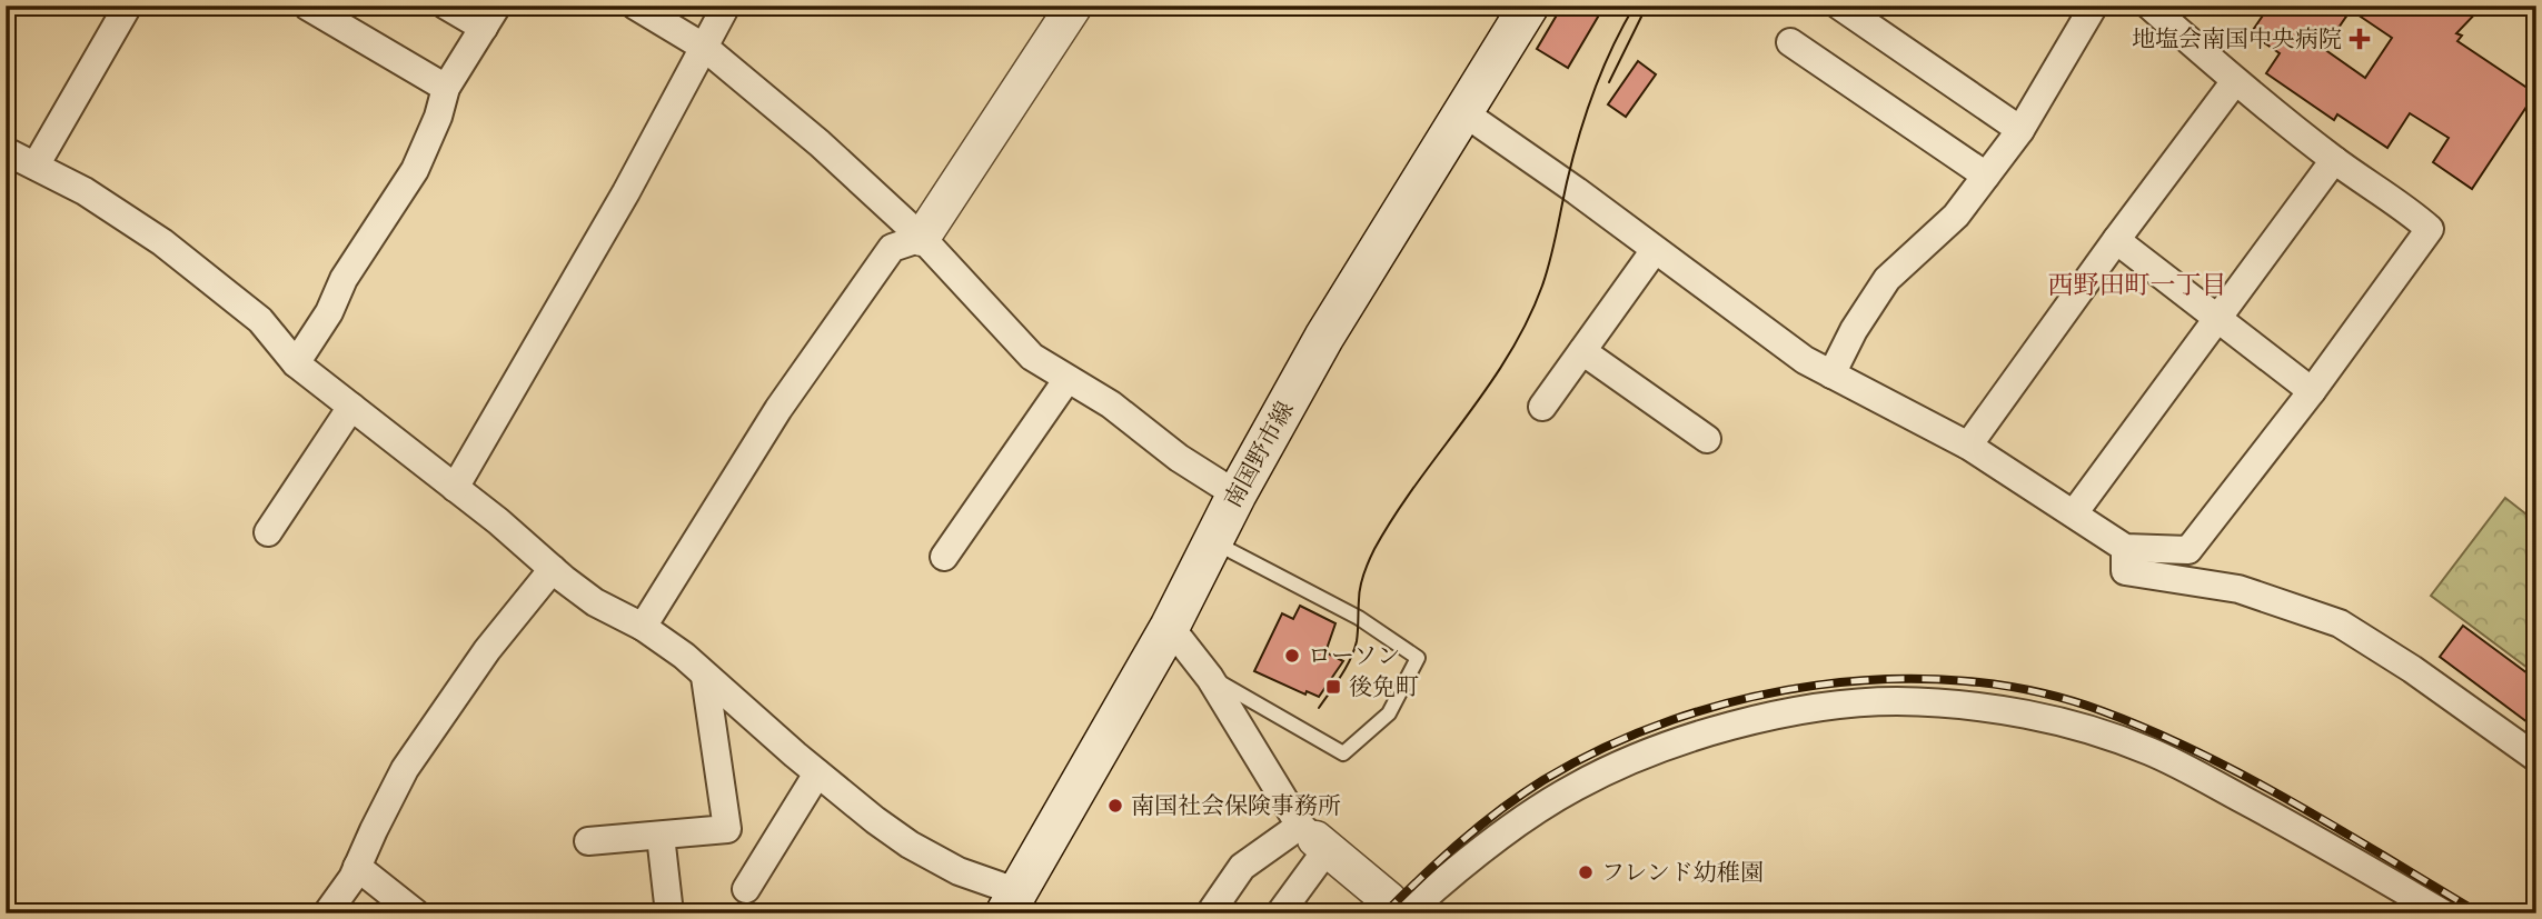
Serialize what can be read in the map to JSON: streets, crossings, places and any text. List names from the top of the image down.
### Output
{
  "streets": {
    "main road": ["南国野市線"]
  },
  "districts": ["西野田町一丁目"],
  "places": {
    "health": ["地塩会南国中央病院"],
    "other": ["ローソン", "南国社会保険事務所", "フレンド幼稚園"],
    "transit": ["後免町"]
  }
}
